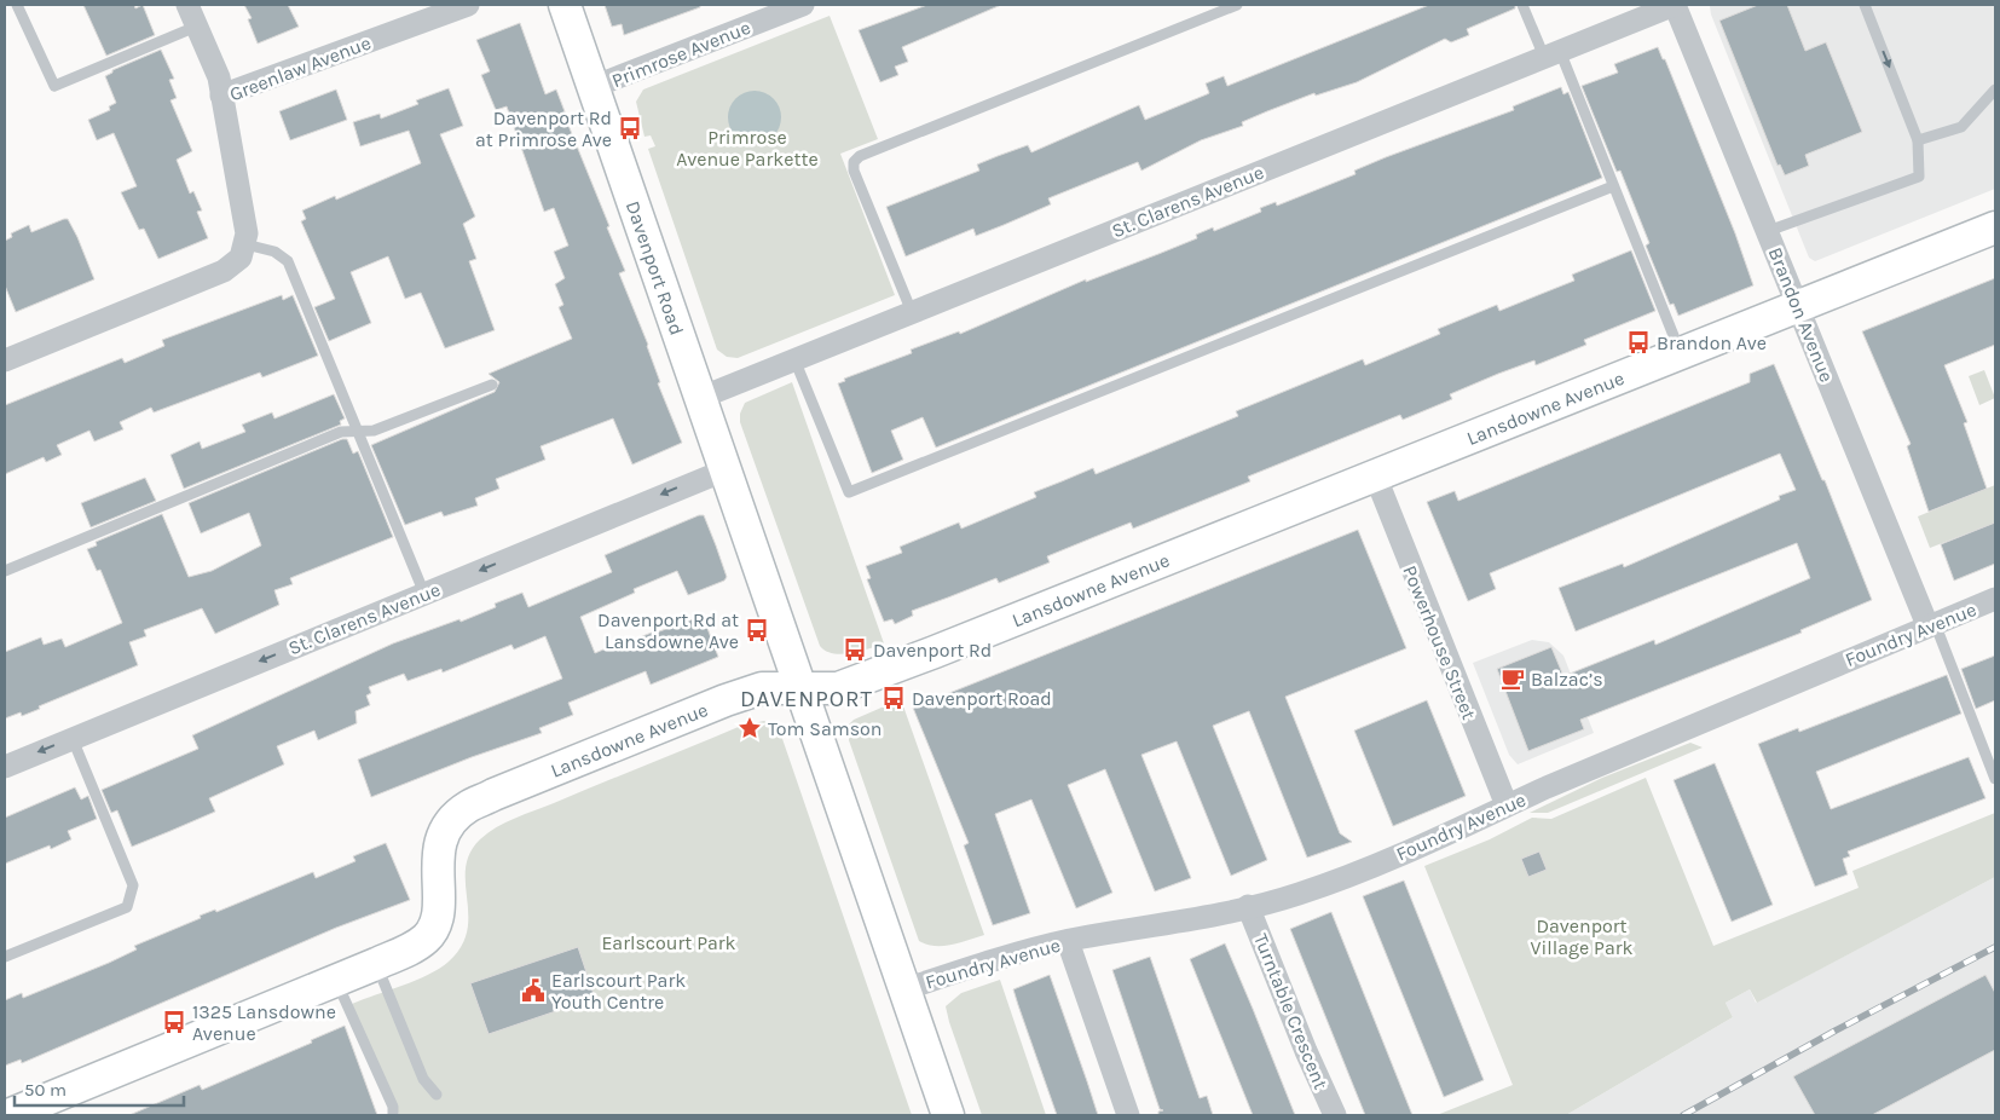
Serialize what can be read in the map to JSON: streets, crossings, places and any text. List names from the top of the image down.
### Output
{
  "streets": {
    "street": [
      "Primrose Avenue",
      "Greenlaw Avenue",
      "St. Clarens Avenue",
      "Davenport Road",
      "Brandon Avenue",
      "Lansdowne Avenue",
      "Foundry Avenue",
      "Powerhouse Street",
      "Turntable Crescent"
    ]
  },
  "crossings": [
    ["Primrose Avenue", "Davenport Road"],
    ["St. Clarens Avenue", "Davenport Road"],
    ["St. Clarens Avenue", "Brandon Avenue"],
    ["Davenport Road", "Lansdowne Avenue"],
    ["Davenport Road", "Foundry Avenue"],
    ["Brandon Avenue", "Lansdowne Avenue"],
    ["Brandon Avenue", "Foundry Avenue"],
    ["Lansdowne Avenue", "Powerhouse Street"],
    ["Foundry Avenue", "Powerhouse Street"],
    ["Foundry Avenue", "Turntable Crescent"]
  ],
  "one_way": ["St. Clarens Avenue"],
  "districts": ["DAVENPORT"],
  "parks": ["Primrose Avenue Parkette", "Davenport Village Park", "Earlscourt Park"],
  "places": {
    "bus stop": [
      "Davenport Rd at Primrose Ave",
      "Brandon Ave",
      "Davenport Rd at Lansdowne Ave",
      "Davenport Rd",
      "Davenport Road",
      "1325 Lansdowne Avenue"
    ],
    "cafe": ["Balzac’s"],
    "place": ["Tom Samson"],
    "public building": ["Earlscourt Park Youth Centre"]
  },
  "scale_bar": "50 m"
}
